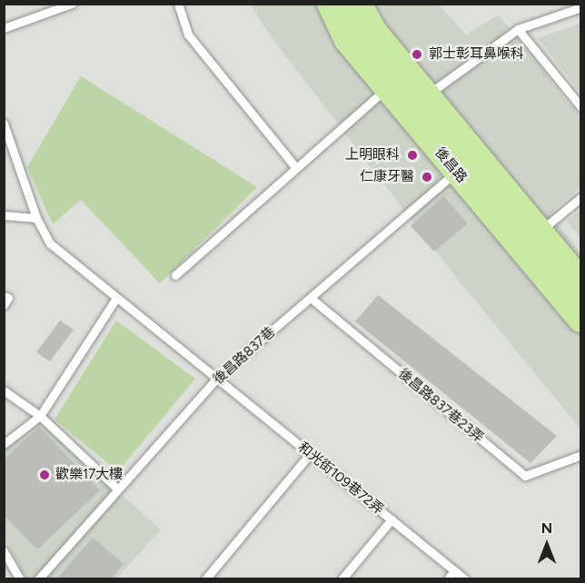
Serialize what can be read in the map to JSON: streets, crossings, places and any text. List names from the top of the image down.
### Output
{
  "streets": {
    "main road": ["後昌路"],
    "lane": ["後昌路837巷", "後昌路837巷23弄", "和光街109巷72弄"]
  },
  "crossings": [
    ["後昌路", "後昌路837巷"],
    ["後昌路837巷", "後昌路837巷23弄"],
    ["後昌路837巷", "和光街109巷72弄"]
  ],
  "places": [
    "郭士彰耳鼻喉科",
    "上明眼科",
    "仁康牙醫",
    "歡樂17大樓"
  ],
  "north": "top"
}
